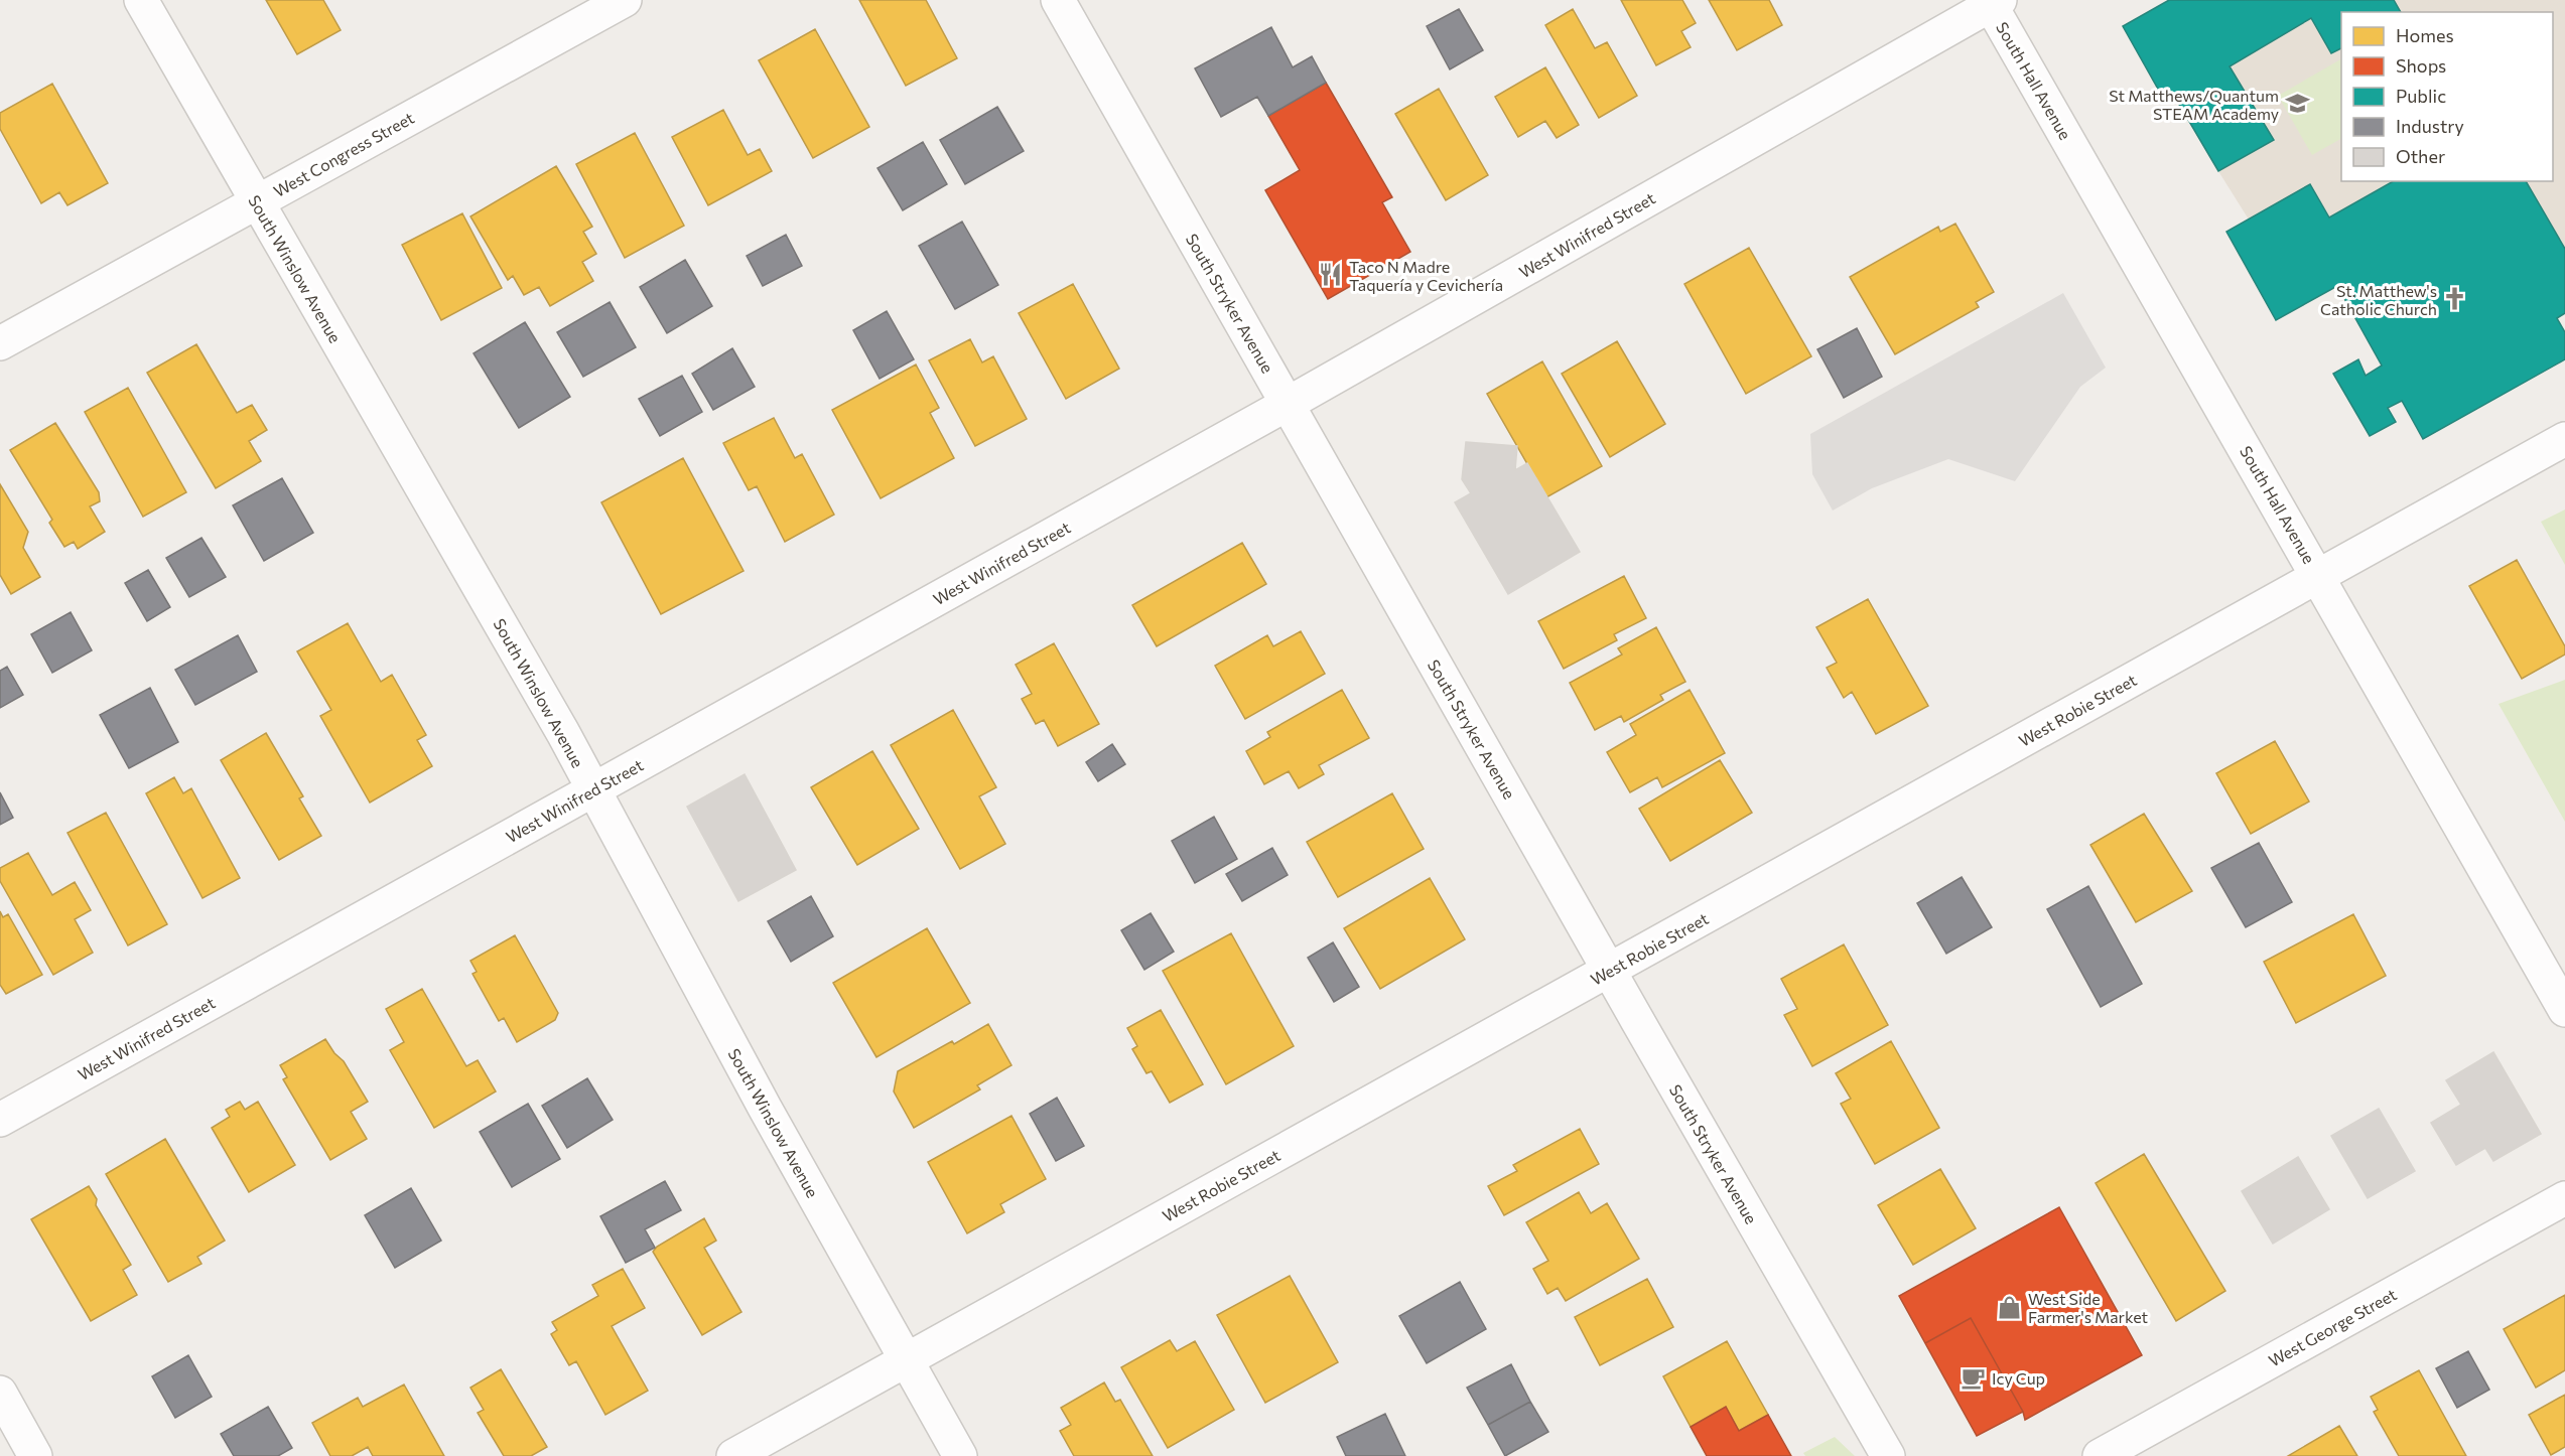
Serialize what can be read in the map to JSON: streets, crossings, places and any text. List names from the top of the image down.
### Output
{
  "streets": {
    "street": [
      "South Hall Avenue",
      "West Congress Street",
      "West Winifred Street",
      "South Winslow Avenue",
      "South Stryker Avenue",
      "West Robie Street",
      "West George Street"
    ]
  },
  "crossings": [
    ["South Hall Avenue", "West Winifred Street"],
    ["South Hall Avenue", "West Robie Street"],
    ["West Congress Street", "South Winslow Avenue"],
    ["West Winifred Street", "South Winslow Avenue"],
    ["West Winifred Street", "South Stryker Avenue"],
    ["South Winslow Avenue", "West Robie Street"],
    ["South Stryker Avenue", "West Robie Street"]
  ],
  "places": {
    "school or university": ["St Matthews/Quantum STEAM Academy"],
    "restaurant": ["Taco N Madre Taquería y Cevichería"],
    "church": ["St. Matthew's Catholic Church"],
    "shop": ["West Side Farmer's Market"],
    "cafe": ["Icy Cup"]
  },
  "legend": [
    "Homes",
    "Shops",
    "Public",
    "Industry",
    "Other"
  ]
}
